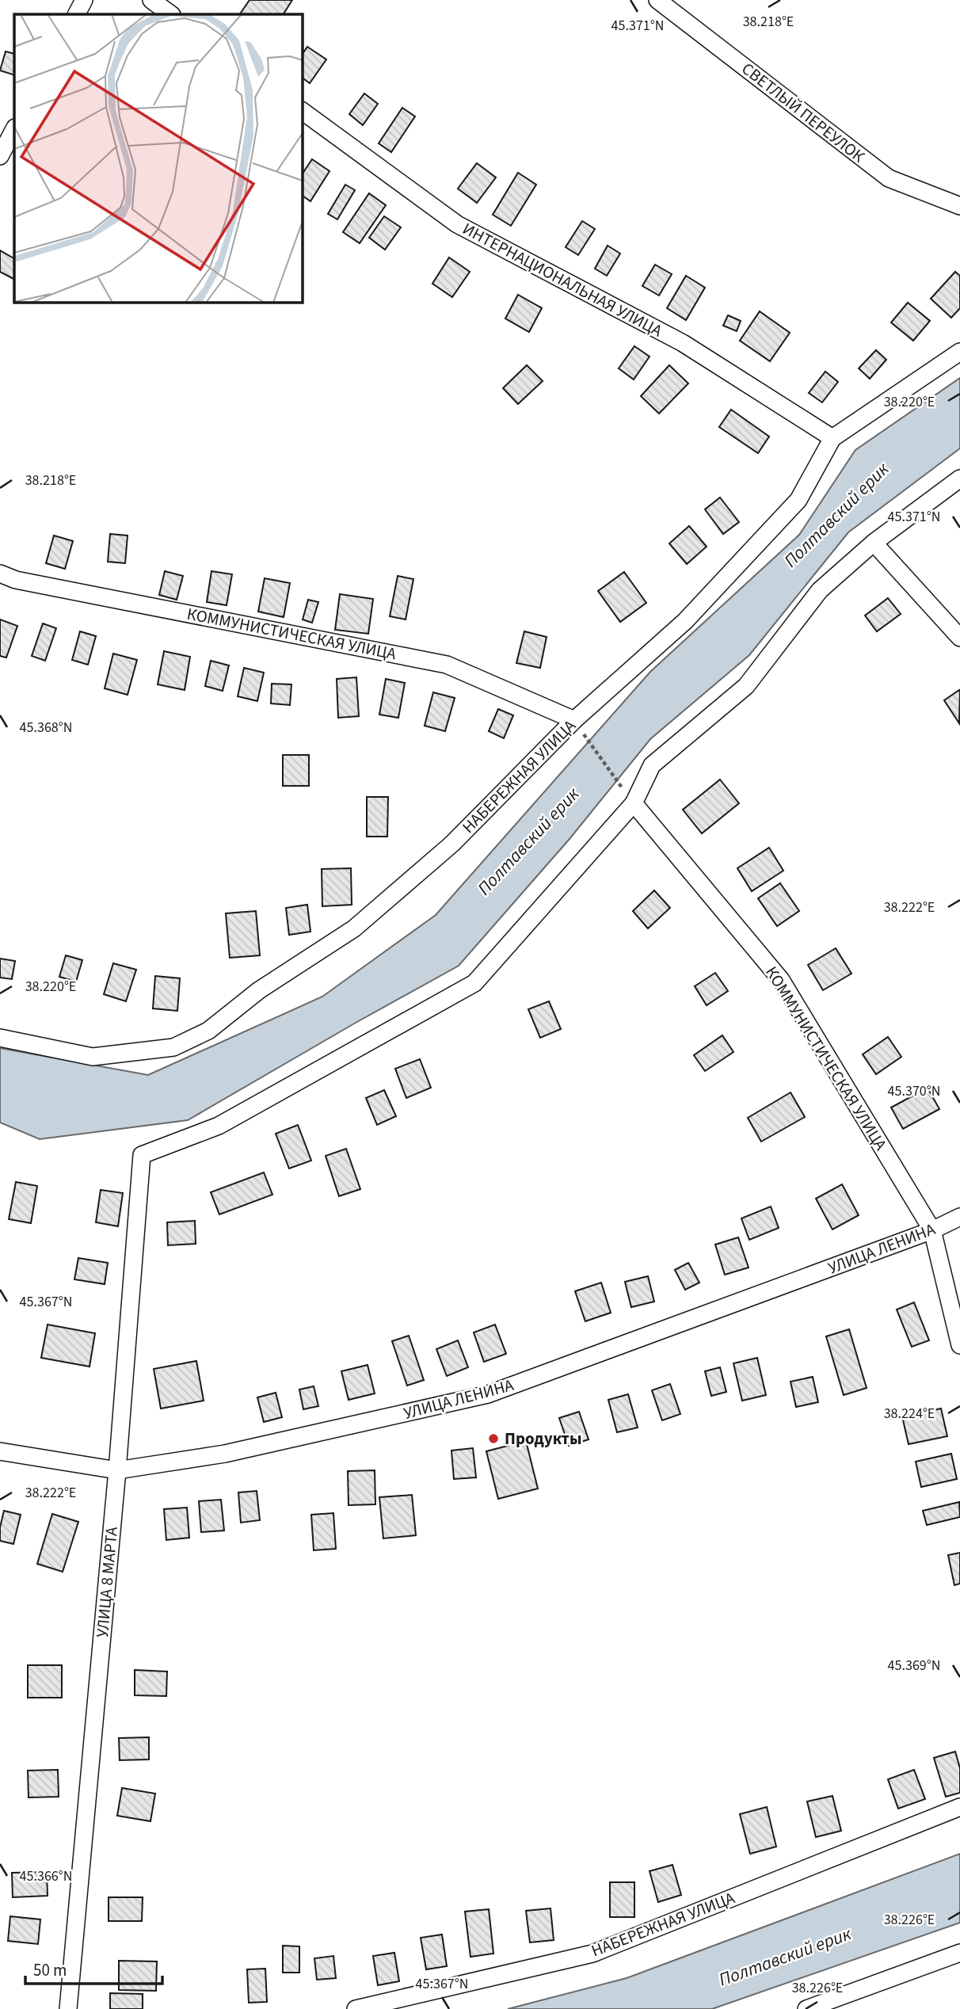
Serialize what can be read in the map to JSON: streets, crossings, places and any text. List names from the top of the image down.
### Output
{
  "streets": {
    "street": [
      "СВЕТЛЫЙ ПЕРЕУЛОК",
      "ИНТЕРНАЦИОНАЛЬНАЯ УЛИЦА",
      "КОММУНИСТИЧЕСКАЯ УЛИЦА",
      "НАБЕРЕЖНАЯ УЛИЦА",
      "УЛИЦА ЛЕНИНА",
      "УЛИЦА 8 МАРТА"
    ]
  },
  "crossings": [
    ["ИНТЕРНАЦИОНАЛЬНАЯ УЛИЦА", "НАБЕРЕЖНАЯ УЛИЦА"],
    ["КОММУНИСТИЧЕСКАЯ УЛИЦА", "НАБЕРЕЖНАЯ УЛИЦА"],
    ["КОММУНИСТИЧЕСКАЯ УЛИЦА", "УЛИЦА ЛЕНИНА"],
    ["КОММУНИСТИЧЕСКАЯ УЛИЦА", "УЛИЦА 8 МАРТА"],
    ["УЛИЦА ЛЕНИНА", "УЛИЦА 8 МАРТА"]
  ],
  "water": ["Полтавский ерик"],
  "places": ["Продукты"],
  "scale_bar": "50 m",
  "coordinates": [
    "38.218°E",
    "45.371°N",
    "38.220°E",
    "45.368°N",
    "38.222°E",
    "45.370°N",
    "45.367°N",
    "38.224°E",
    "45.369°N",
    "45.366°N",
    "38.226°E"
  ]
}
